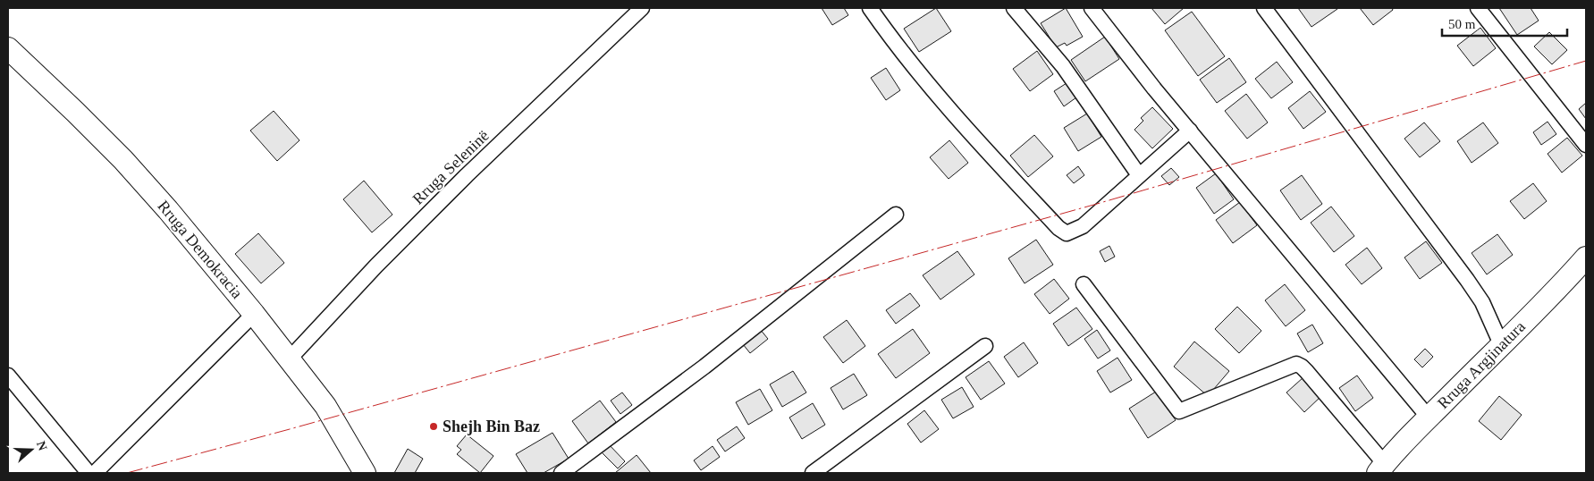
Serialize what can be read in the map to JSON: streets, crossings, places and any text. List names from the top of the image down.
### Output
{
  "streets": {
    "main road": ["Rruga Demokracia", "Rruga Argjinatura"],
    "street": ["Rruga Seleninë"]
  },
  "crossings": [
    ["Rruga Seleninë", "Rruga Demokracia"]
  ],
  "places": ["Shejh Bin Baz"],
  "scale_bar": "50 m",
  "north": "right"
}
